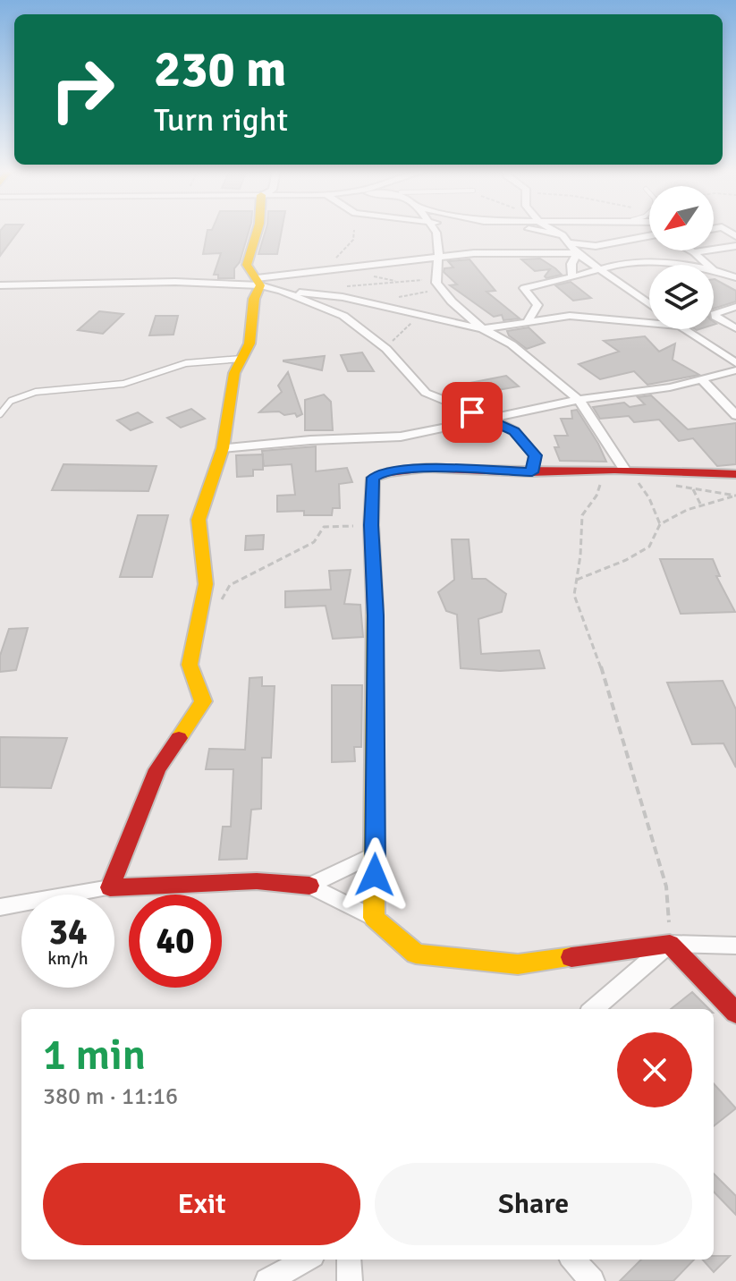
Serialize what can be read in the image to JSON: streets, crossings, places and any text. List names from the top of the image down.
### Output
{
  "north": "bottom left",
  "page": {
    "turn": ["230 m", "Turn right"],
    "speed": "34 km/h",
    "limit": "40",
    "heading": ["1 min", "380 m · 11:16"],
    "buttons": ["Exit", "Share"]
  }
}
